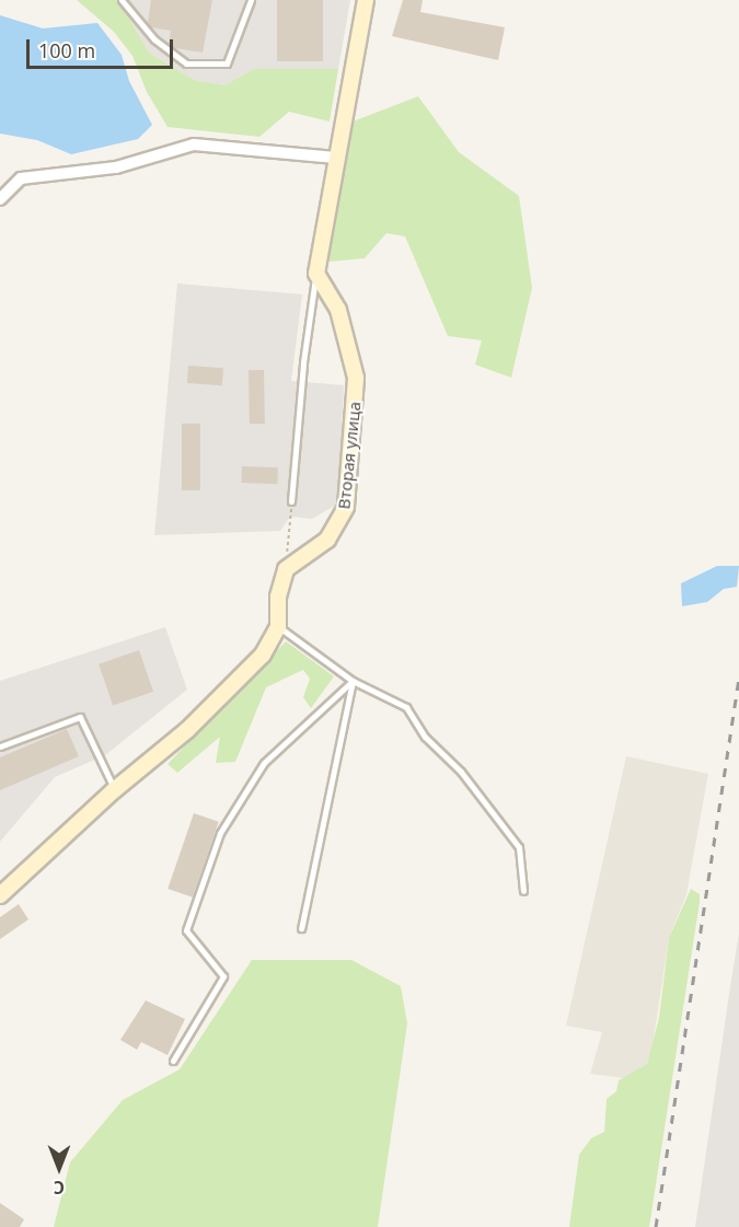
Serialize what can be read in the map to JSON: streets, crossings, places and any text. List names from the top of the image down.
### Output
{
  "streets": {
    "street": ["Вторая улица"]
  },
  "scale_bar": "100 m",
  "north": "bottom"
}
